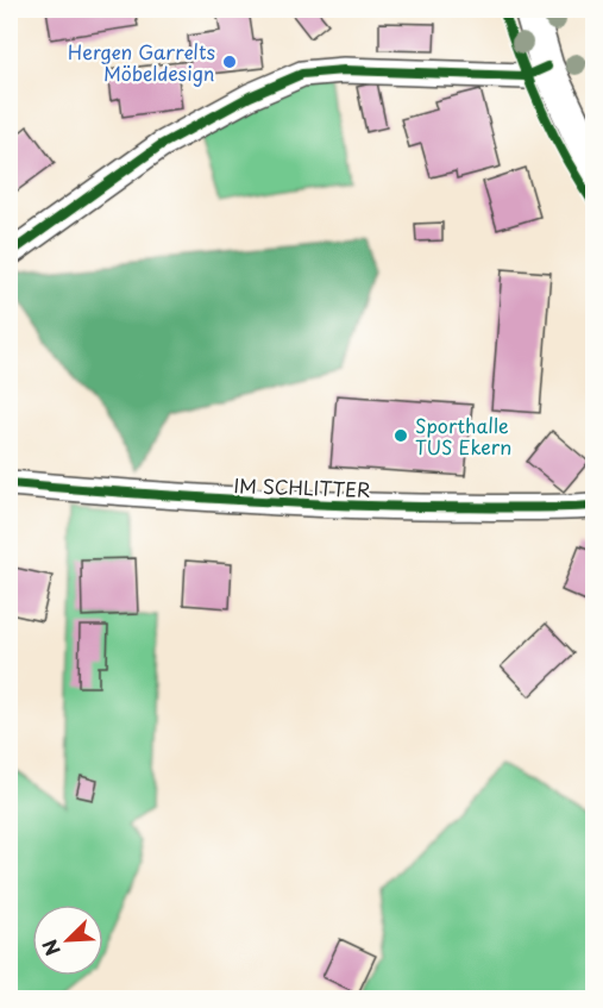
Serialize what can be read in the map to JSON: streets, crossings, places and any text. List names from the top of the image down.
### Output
{
  "streets": {
    "street": ["IM SCHLITTER"]
  },
  "places": ["Hergen Garrelts Möbeldesign", "Sporthalle TUS Ekern"],
  "north": "bottom left"
}
